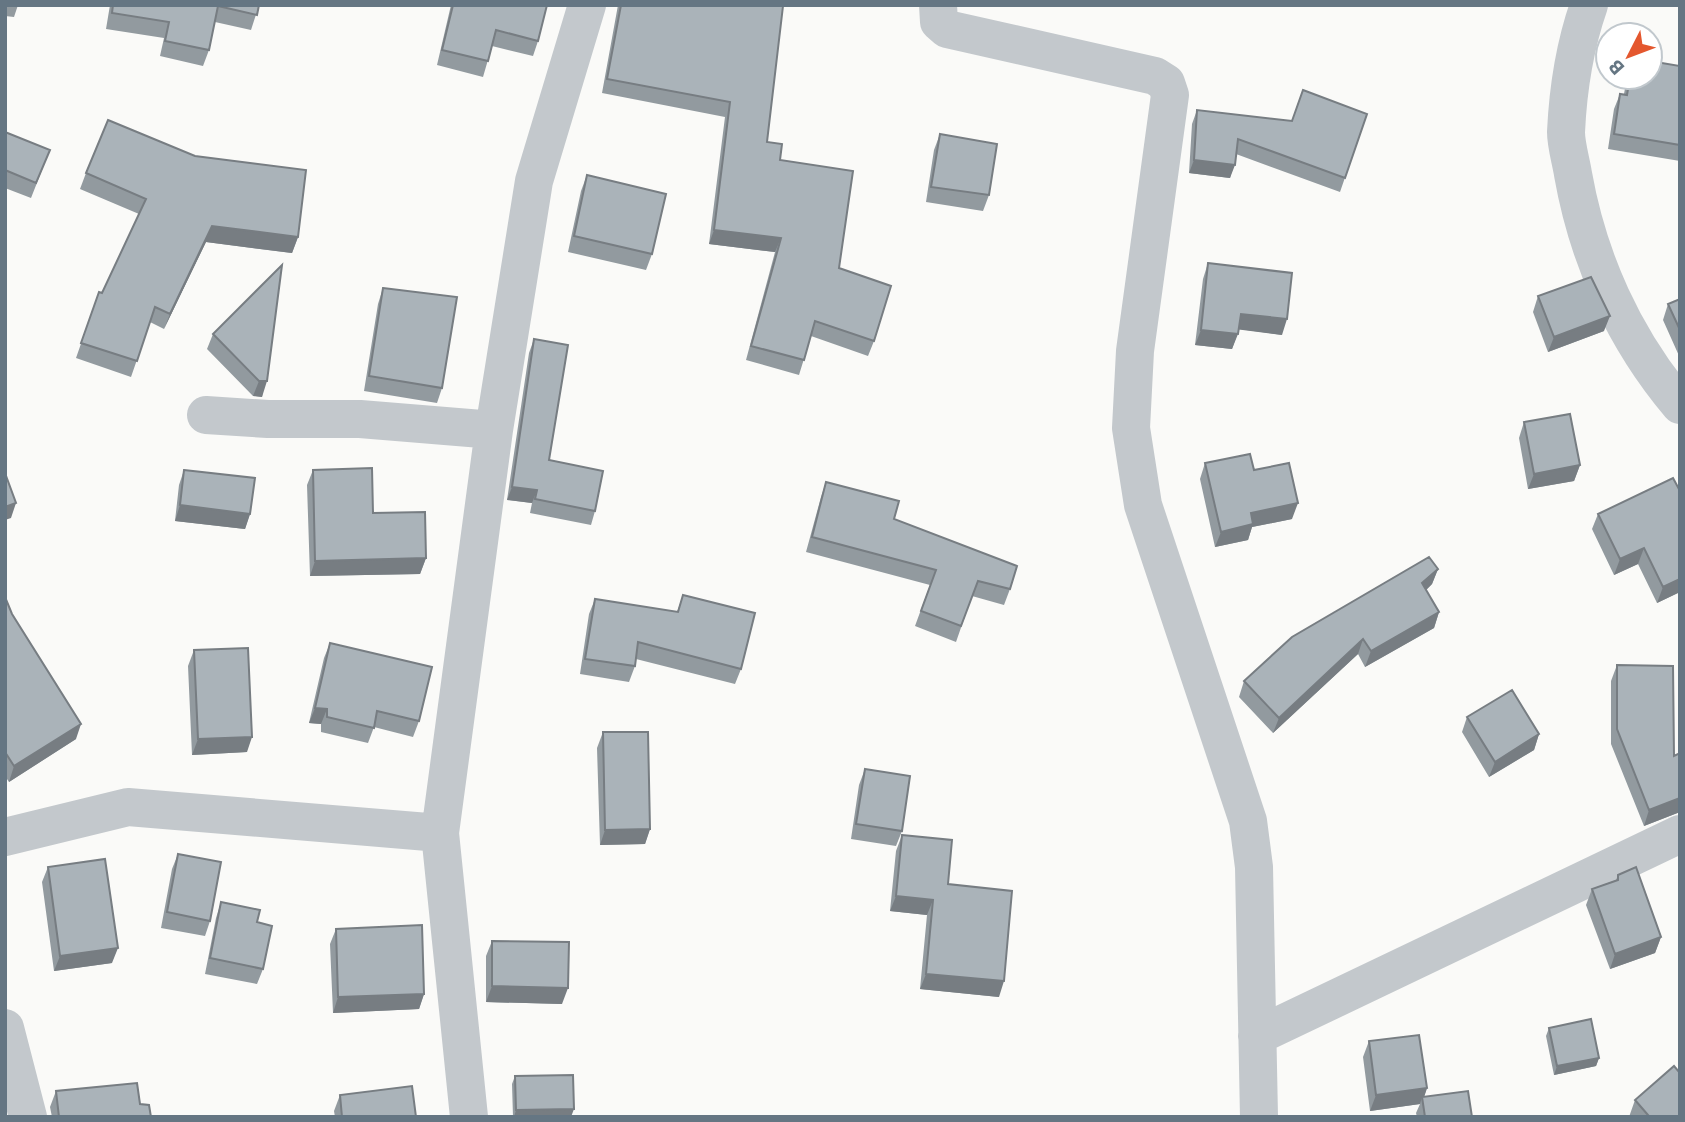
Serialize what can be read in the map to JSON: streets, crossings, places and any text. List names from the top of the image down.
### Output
{
  "north": "bottom left"
}
